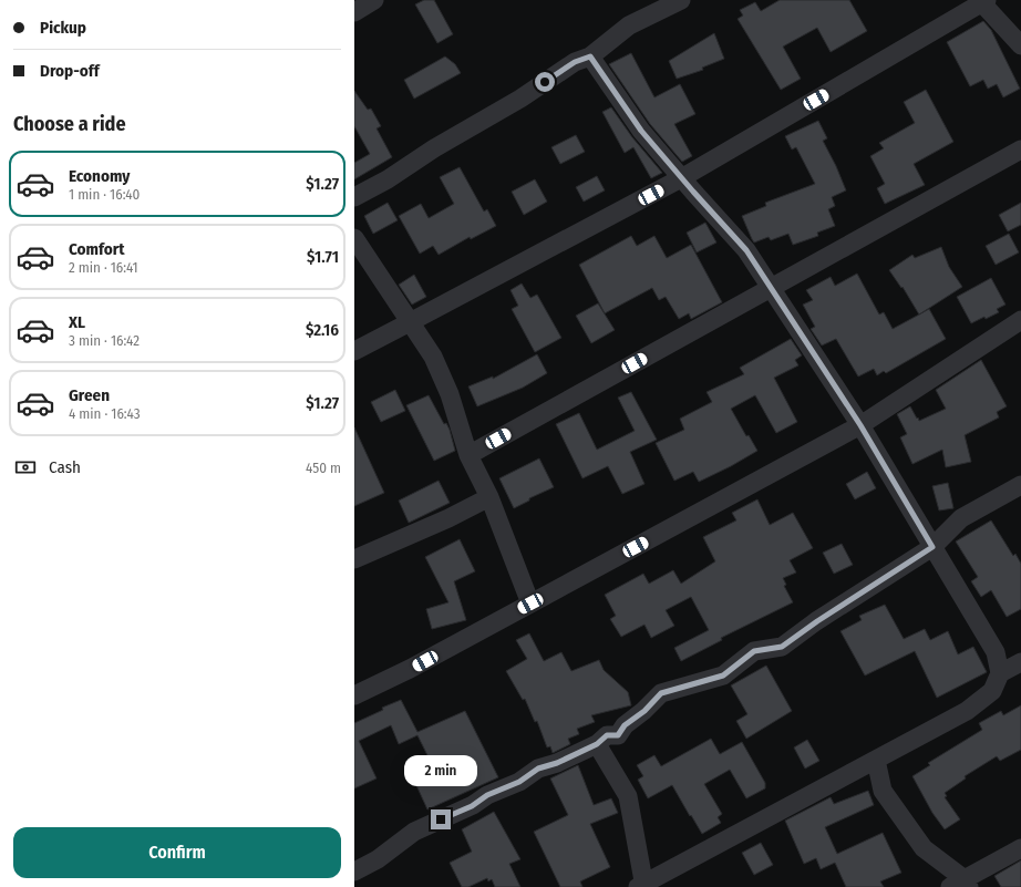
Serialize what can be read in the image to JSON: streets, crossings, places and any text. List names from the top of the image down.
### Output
{
  "page": {
    "banner": ["Pickup", "Drop-off"],
    "heading": "Choose a ride",
    "list": [
      {
        "name": "Economy",
        "note": "1 min · 16:40",
        "value": "$1.27"
      },
      {
        "name": "Comfort",
        "note": "2 min · 16:41",
        "value": "$1.71"
      },
      {
        "name": "XL",
        "note": "3 min · 16:42",
        "value": "$2.16"
      },
      {
        "name": "Green",
        "note": "4 min · 16:43",
        "value": "$1.27"
      }
    ],
    "pay": ["Cash", "450 m"],
    "bubble": "2 min",
    "buttons": "Confirm"
  }
}
